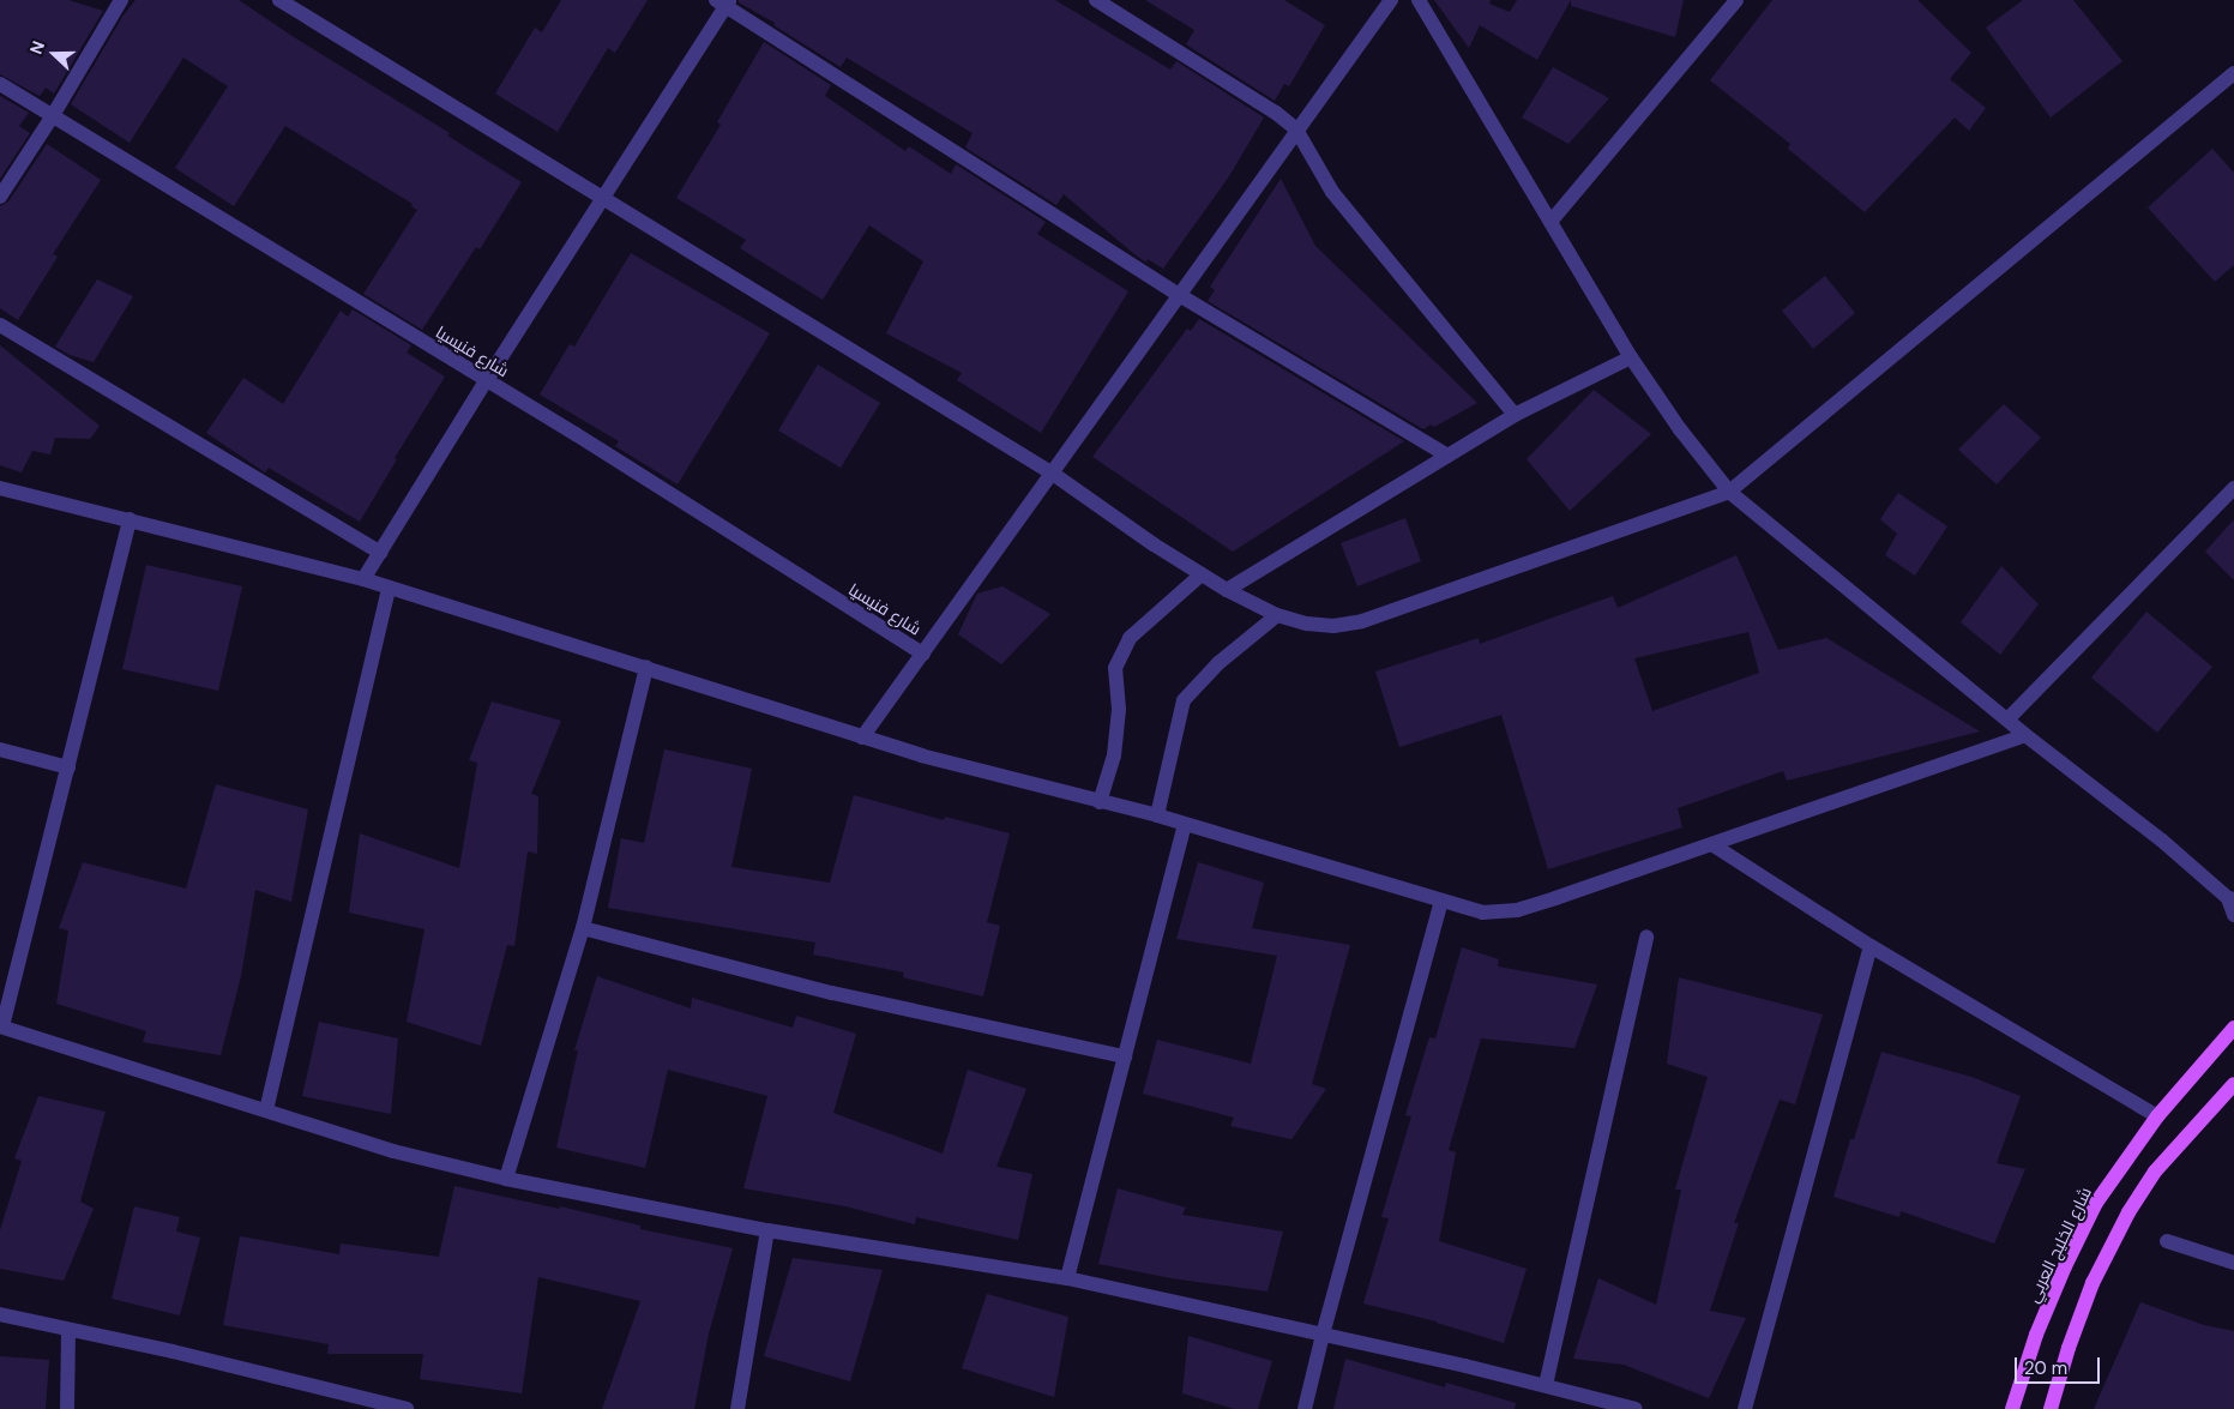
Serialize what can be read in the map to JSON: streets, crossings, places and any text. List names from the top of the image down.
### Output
{
  "streets": {
    "main road": ["شارع الخليج العربي"],
    "street": ["شارع فنيسيا"]
  },
  "scale_bar": "20 m",
  "north": "left"
}
